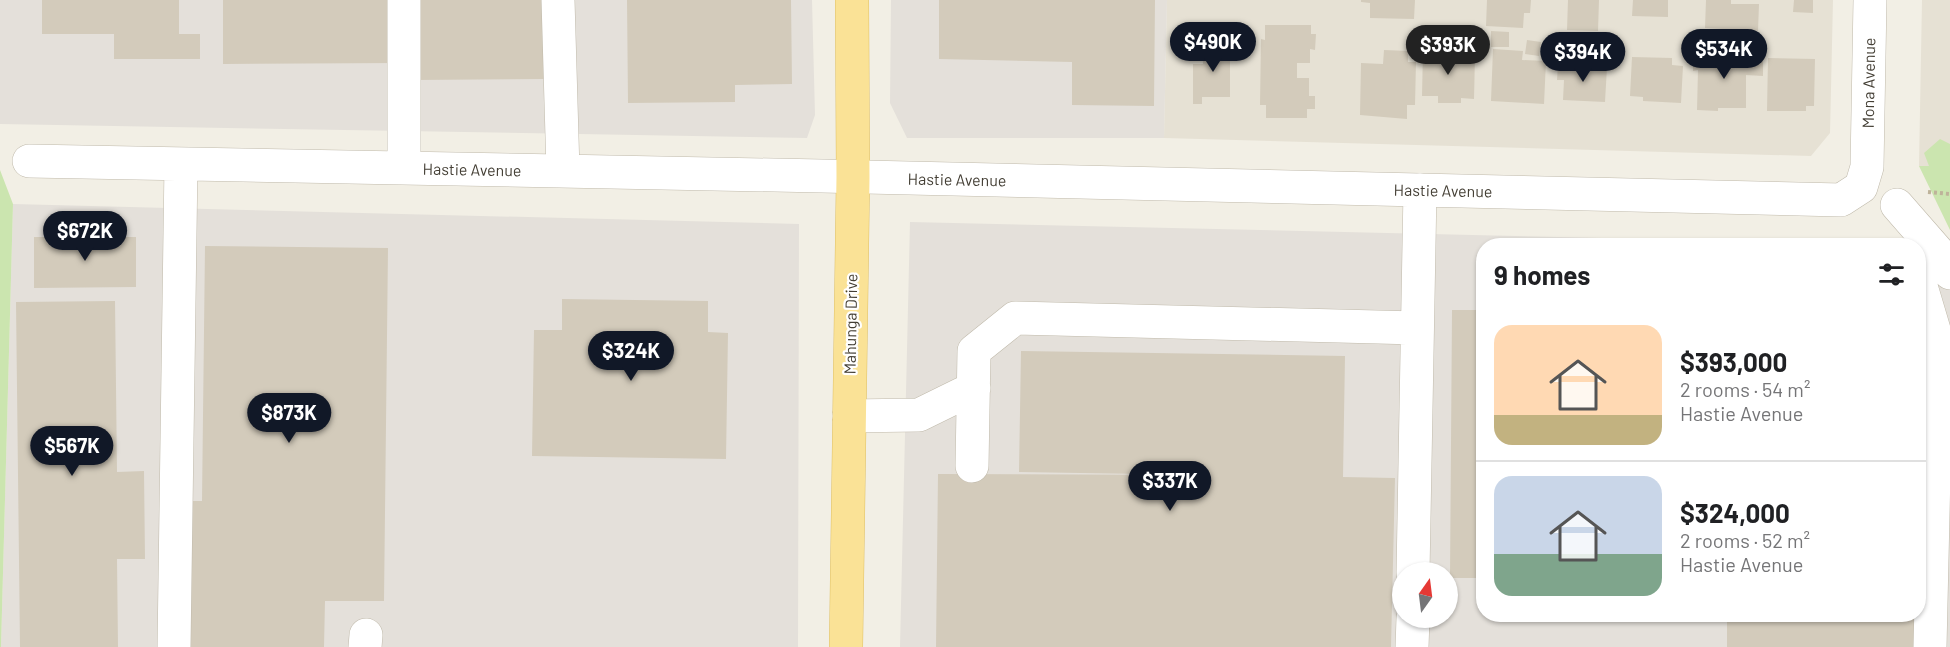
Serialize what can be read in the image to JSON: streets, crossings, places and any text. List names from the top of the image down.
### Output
{
  "streets": {
    "main road": ["Mahunga Drive"],
    "street": ["Mona Avenue", "Hastie Avenue"]
  },
  "crossings": [
    ["Mona Avenue", "Hastie Avenue"],
    ["Hastie Avenue", "Mahunga Drive"]
  ],
  "north": "top",
  "page": {
    "price": [
      "$490K",
      "$393K",
      "$534K",
      "$394K",
      "$672K",
      "$324K",
      "$873K",
      "$567K",
      "$337K"
    ],
    "heading": "9 homes",
    "list": [
      {
        "name": "$393,000",
        "note": "2 rooms · 54 m² · Hastie Avenue"
      },
      {
        "name": "$324,000",
        "note": "2 rooms · 52 m² · Hastie Avenue"
      }
    ]
  }
}
